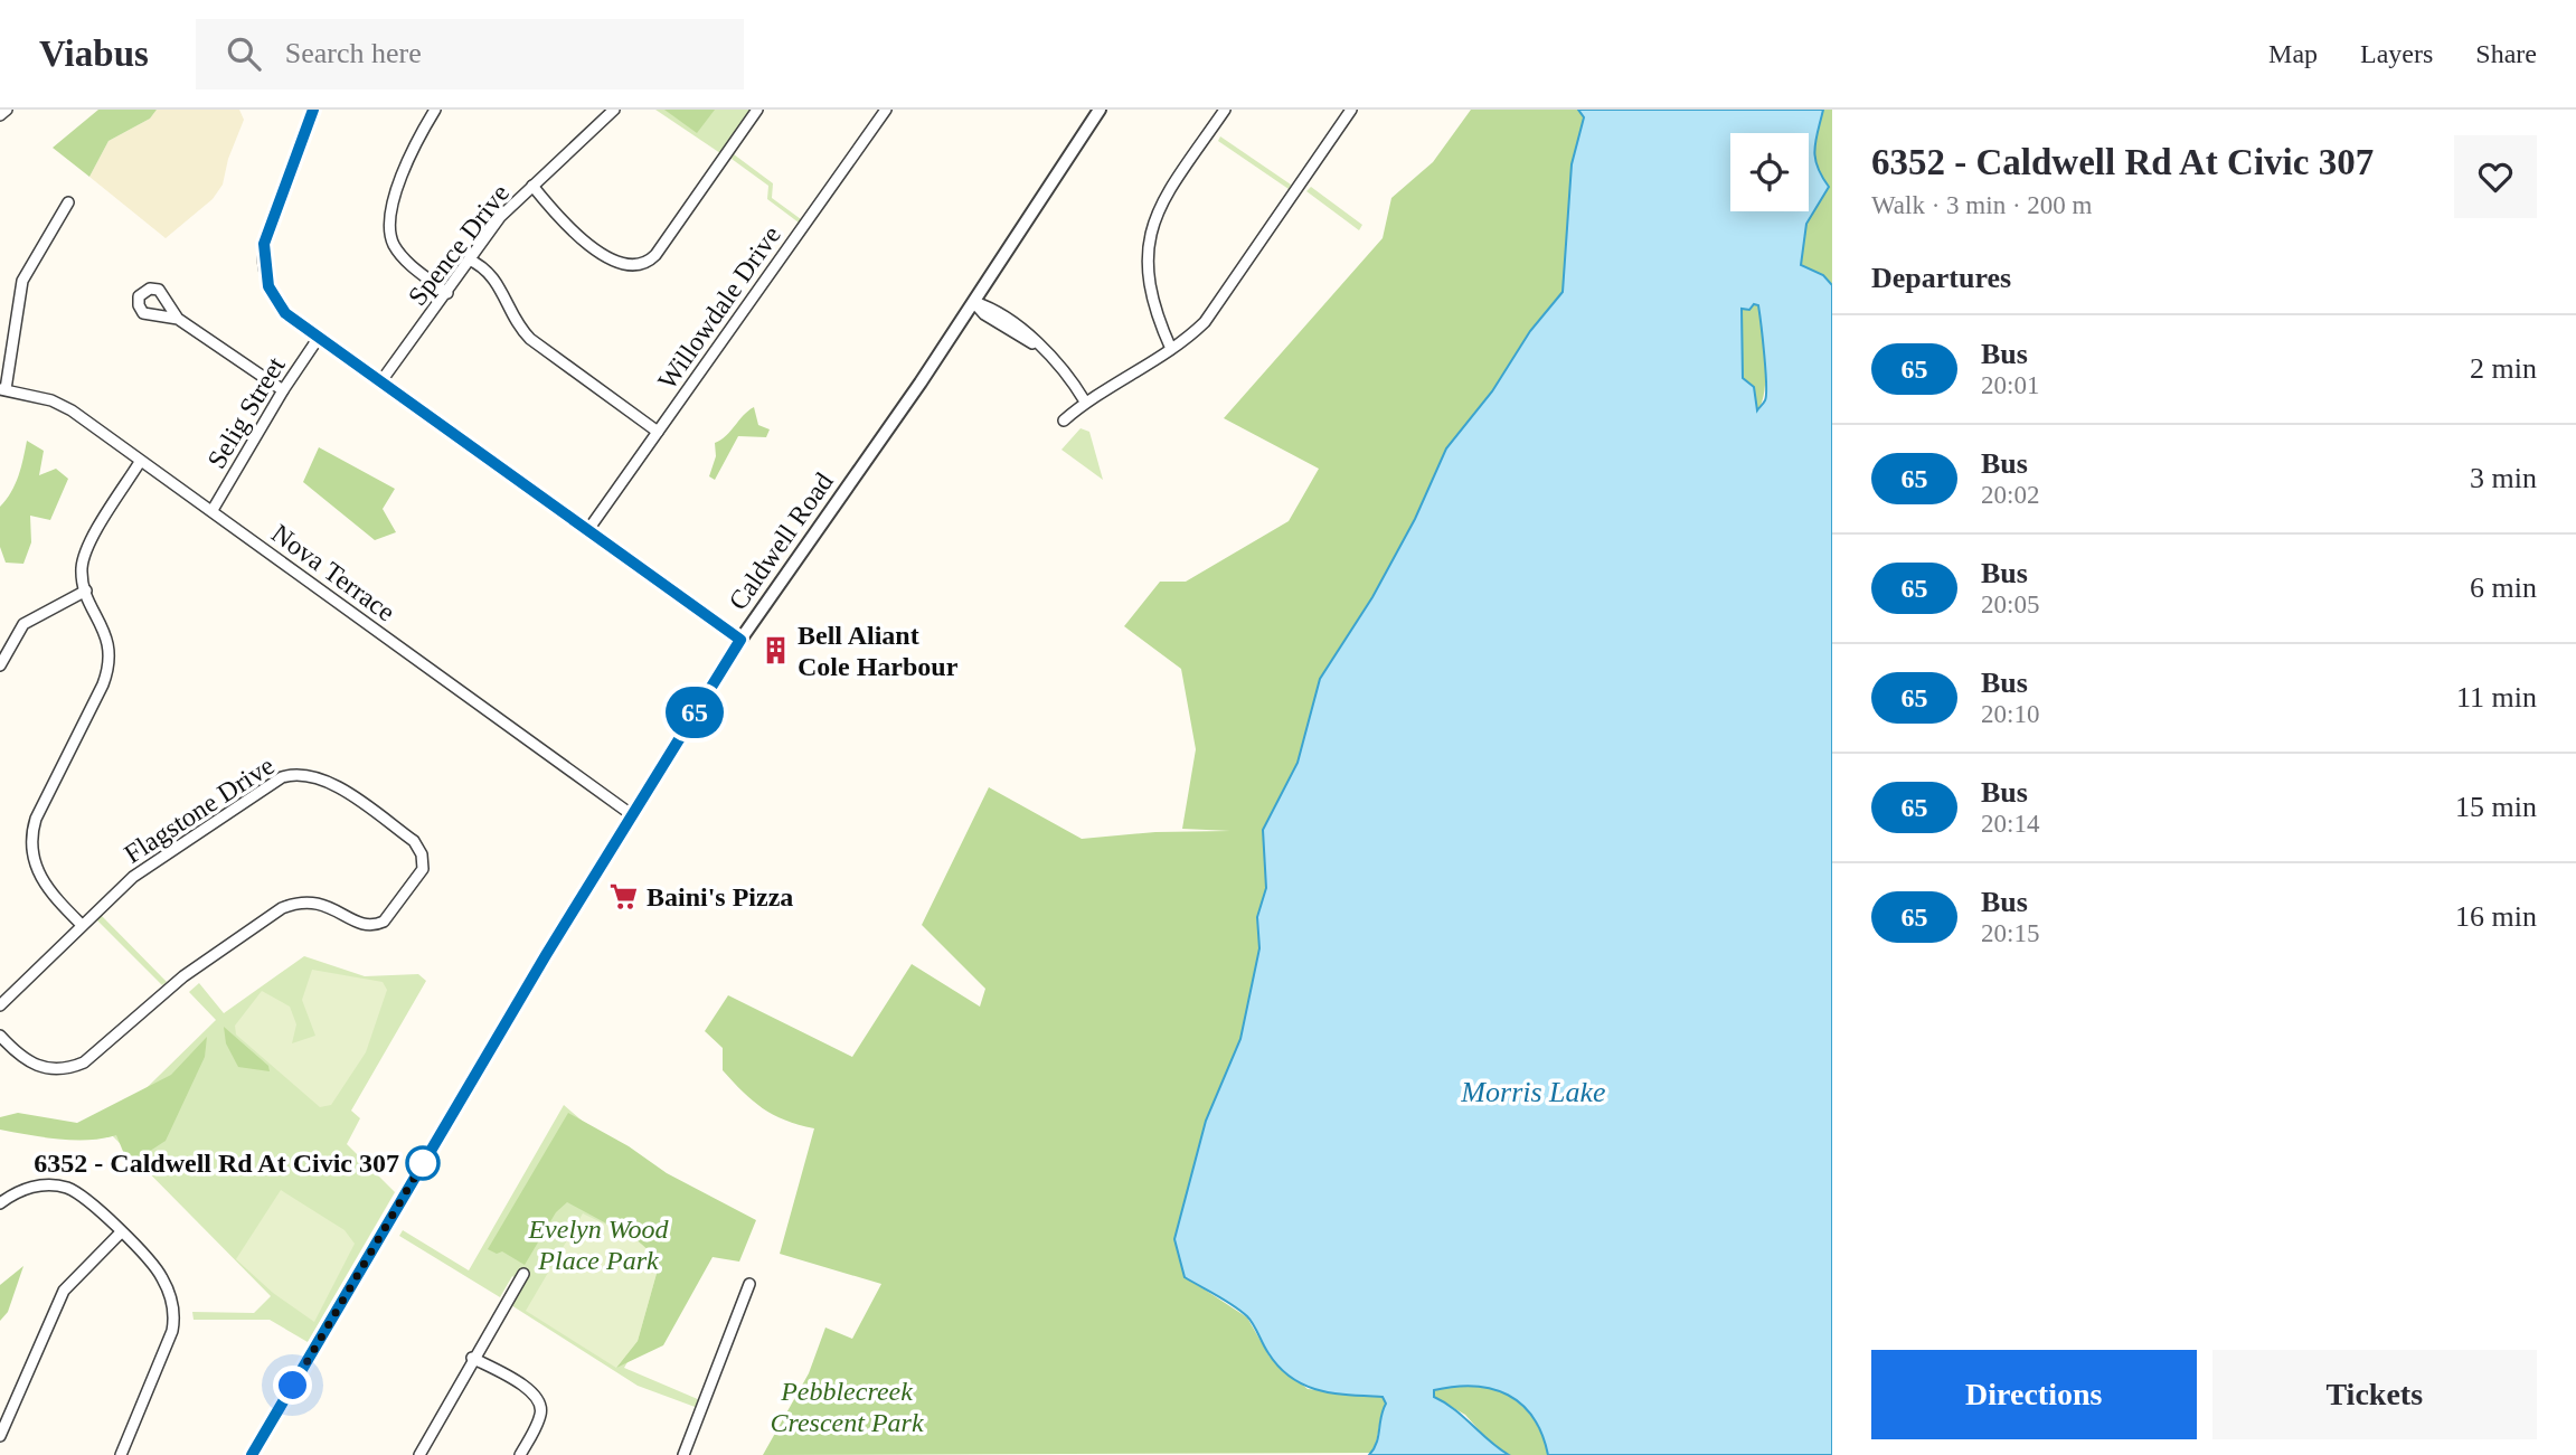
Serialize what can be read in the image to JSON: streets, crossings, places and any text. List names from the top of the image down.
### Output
{
  "streets": {
    "street": [
      "Spence Drive",
      "Willowdale Drive",
      "Selig Street",
      "Caldwell Road",
      "Nova Terrace",
      "Flagstone Drive"
    ]
  },
  "crossings": [
    ["Selig Street", "Nova Terrace"],
    ["Caldwell Road", "Nova Terrace"]
  ],
  "water": ["Morris Lake"],
  "parks": ["Evelyn Wood Place Park", "Pebblecreek Crescent Park"],
  "places": {
    "building": ["Bell Aliant Cole Harbour"],
    "supermarket": ["Baini's Pizza"],
    "other": ["6352 - Caldwell Rd At Civic 307"]
  },
  "lines": ["bus line 65"],
  "page": {
    "header": "Viabus",
    "search": "Search here",
    "nav": ["Map", "Layers", "Share"],
    "on_map": "65",
    "heading": [
      ["6352 - Caldwell Rd At Civic 307", "Walk · 3 min · 200 m"],
      "Departures"
    ],
    "list": [
      {
        "mark": "65",
        "name": "Bus",
        "note": "20:01",
        "value": "2 min"
      },
      {
        "mark": "65",
        "name": "Bus",
        "note": "20:02",
        "value": "3 min"
      },
      {
        "mark": "65",
        "name": "Bus",
        "note": "20:05",
        "value": "6 min"
      },
      {
        "mark": "65",
        "name": "Bus",
        "note": "20:10",
        "value": "11 min"
      },
      {
        "mark": "65",
        "name": "Bus",
        "note": "20:14",
        "value": "15 min"
      },
      {
        "mark": "65",
        "name": "Bus",
        "note": "20:15",
        "value": "16 min"
      }
    ],
    "buttons": ["Directions", "Tickets"]
  }
}
